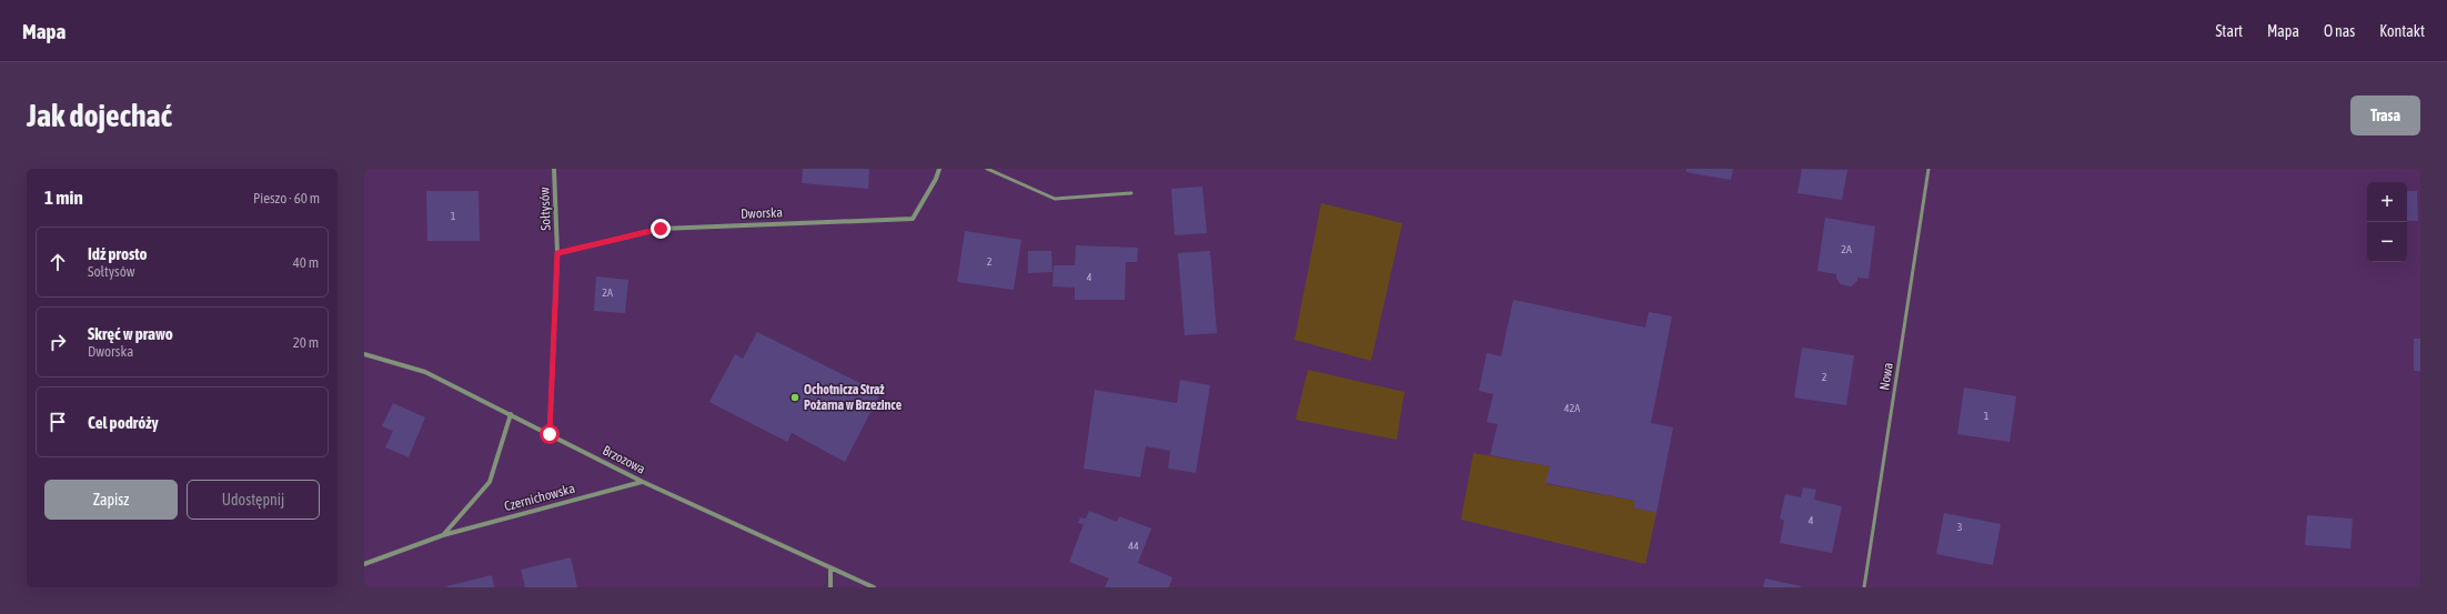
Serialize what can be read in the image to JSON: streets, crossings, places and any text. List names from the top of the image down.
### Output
{
  "streets": {
    "street": [
      "Sołtysów",
      "Dworska",
      "Brzozowa",
      "Czernichowska"
    ],
    "lane": ["Nowa"]
  },
  "crossings": [
    ["Sołtysów", "Dworska"],
    ["Sołtysów", "Brzozowa"],
    ["Brzozowa", "Czernichowska"]
  ],
  "places": ["Ochotnicza Straż Pożarna w Brzezince"],
  "house_numbers": [
    "1",
    "2A",
    "2",
    "4",
    "2A",
    "2",
    "42A",
    "1",
    "4",
    "3",
    "44"
  ],
  "page": {
    "header": "Mapa",
    "nav": [
      "Start",
      "Mapa",
      "O nas",
      "Kontakt"
    ],
    "buttons": [
      "Trasa",
      ["Zapisz", "Udostępnij"]
    ],
    "title": "Jak dojechać",
    "heading": ["1 min", "Pieszo · 60 m"],
    "map_buttons": ["+", "−"],
    "list": [
      ["Idź prosto", "Sołtysów", "40 m"],
      ["Skręć w prawo", "Dworska", "20 m"],
      "Cel podróży"
    ]
  }
}
